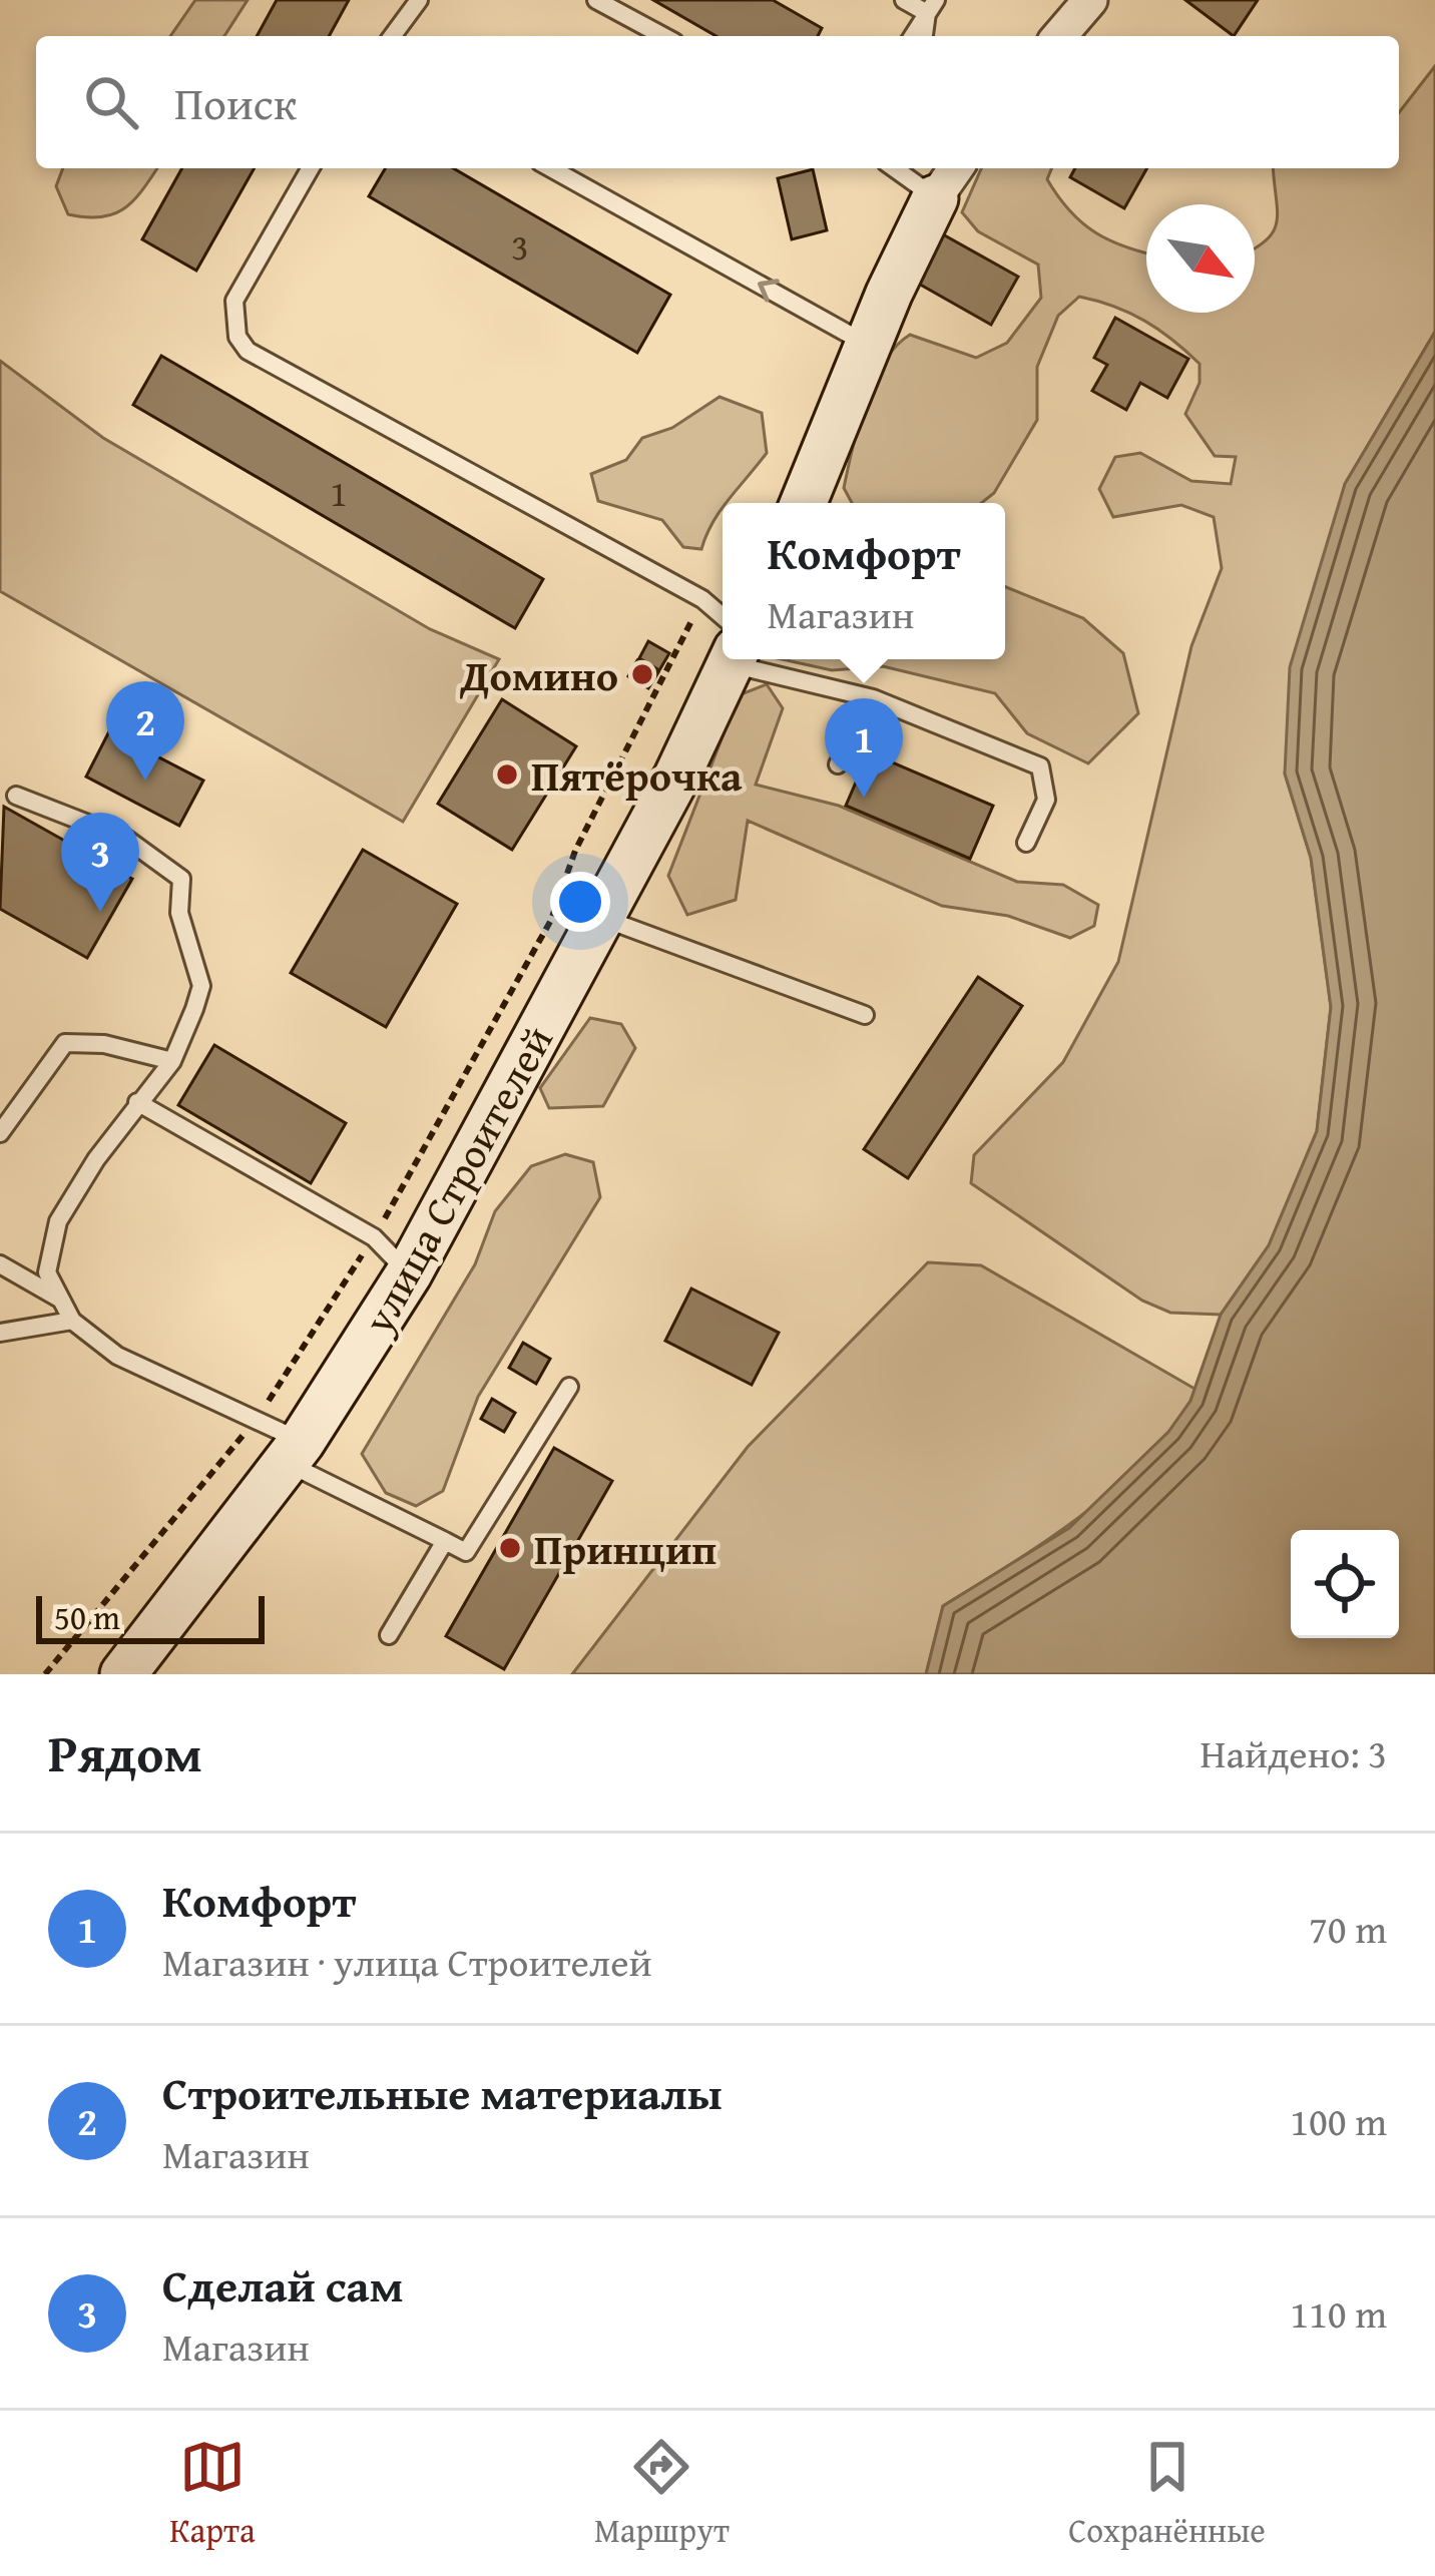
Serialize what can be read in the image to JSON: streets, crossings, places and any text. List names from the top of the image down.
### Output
{
  "streets": {
    "street": ["улица Строителей"]
  },
  "places": ["Домино", "Пятёрочка", "Принцип"],
  "house_numbers": ["3", "1"],
  "scale_bar": "50 m",
  "north": "bottom right",
  "page": {
    "search": "Поиск",
    "popup": ["Комфорт", "Магазин"],
    "pins": ["2", "1", "3"],
    "scale": "50 m",
    "heading": ["Рядом", "Найдено: 3"],
    "list": [
      {
        "mark": "1",
        "name": "Комфорт",
        "note": "Магазин · улица Строителей",
        "value": "70 m"
      },
      {
        "mark": "2",
        "name": "Строительные материалы",
        "note": "Магазин",
        "value": "100 m"
      },
      {
        "mark": "3",
        "name": "Сделай сам",
        "note": "Магазин",
        "value": "110 m"
      }
    ],
    "nav": ["Карта", "Маршрут", "Сохранённые"]
  }
}
